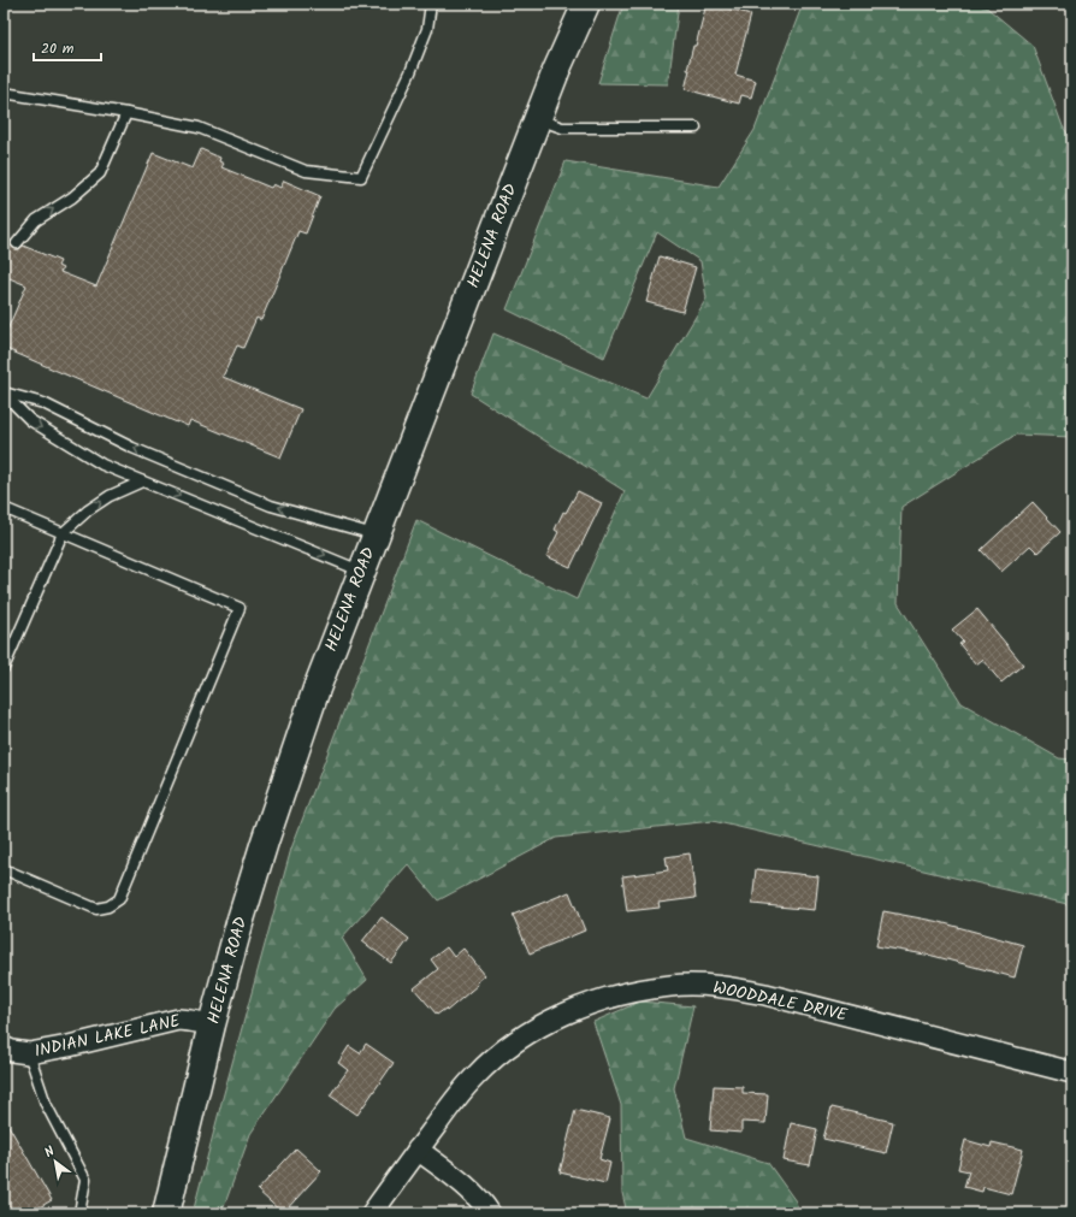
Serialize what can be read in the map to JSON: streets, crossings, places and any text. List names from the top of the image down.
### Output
{
  "streets": {
    "main road": ["HELENA ROAD"],
    "street": ["WOODDALE DRIVE", "INDIAN LAKE LANE"]
  },
  "crossings": [
    ["HELENA ROAD", "INDIAN LAKE LANE"]
  ],
  "scale_bar": "20 m",
  "north": "top left"
}
